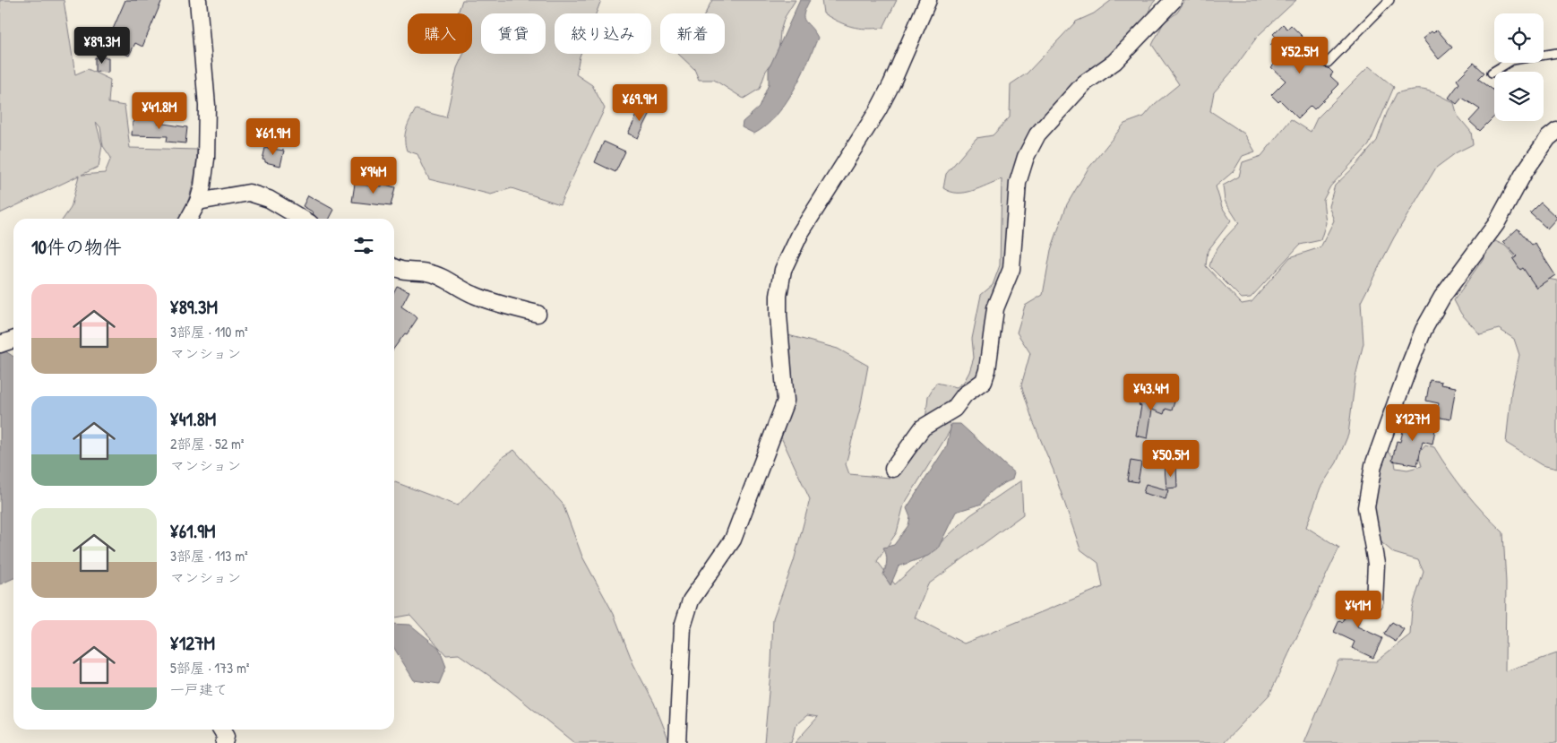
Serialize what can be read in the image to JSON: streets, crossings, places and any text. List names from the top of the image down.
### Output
{
  "page": {
    "chip": [
      "購入",
      "賃貸",
      "絞り込み",
      "新着"
    ],
    "price": [
      "¥89.3M",
      "¥52.5M",
      "¥69.9M",
      "¥41.8M",
      "¥61.9M",
      "¥94M",
      "¥43.4M",
      "¥127M",
      "¥50.5M",
      "¥41M"
    ],
    "heading": "10件の物件",
    "list": [
      {
        "name": "¥89.3M",
        "note": "3部屋 · 110 m² · マンション"
      },
      {
        "name": "¥41.8M",
        "note": "2部屋 · 52 m² · マンション"
      },
      {
        "name": "¥61.9M",
        "note": "3部屋 · 113 m² · マンション"
      },
      {
        "name": "¥127M",
        "note": "5部屋 · 173 m² · 一戸建て"
      }
    ]
  }
}
